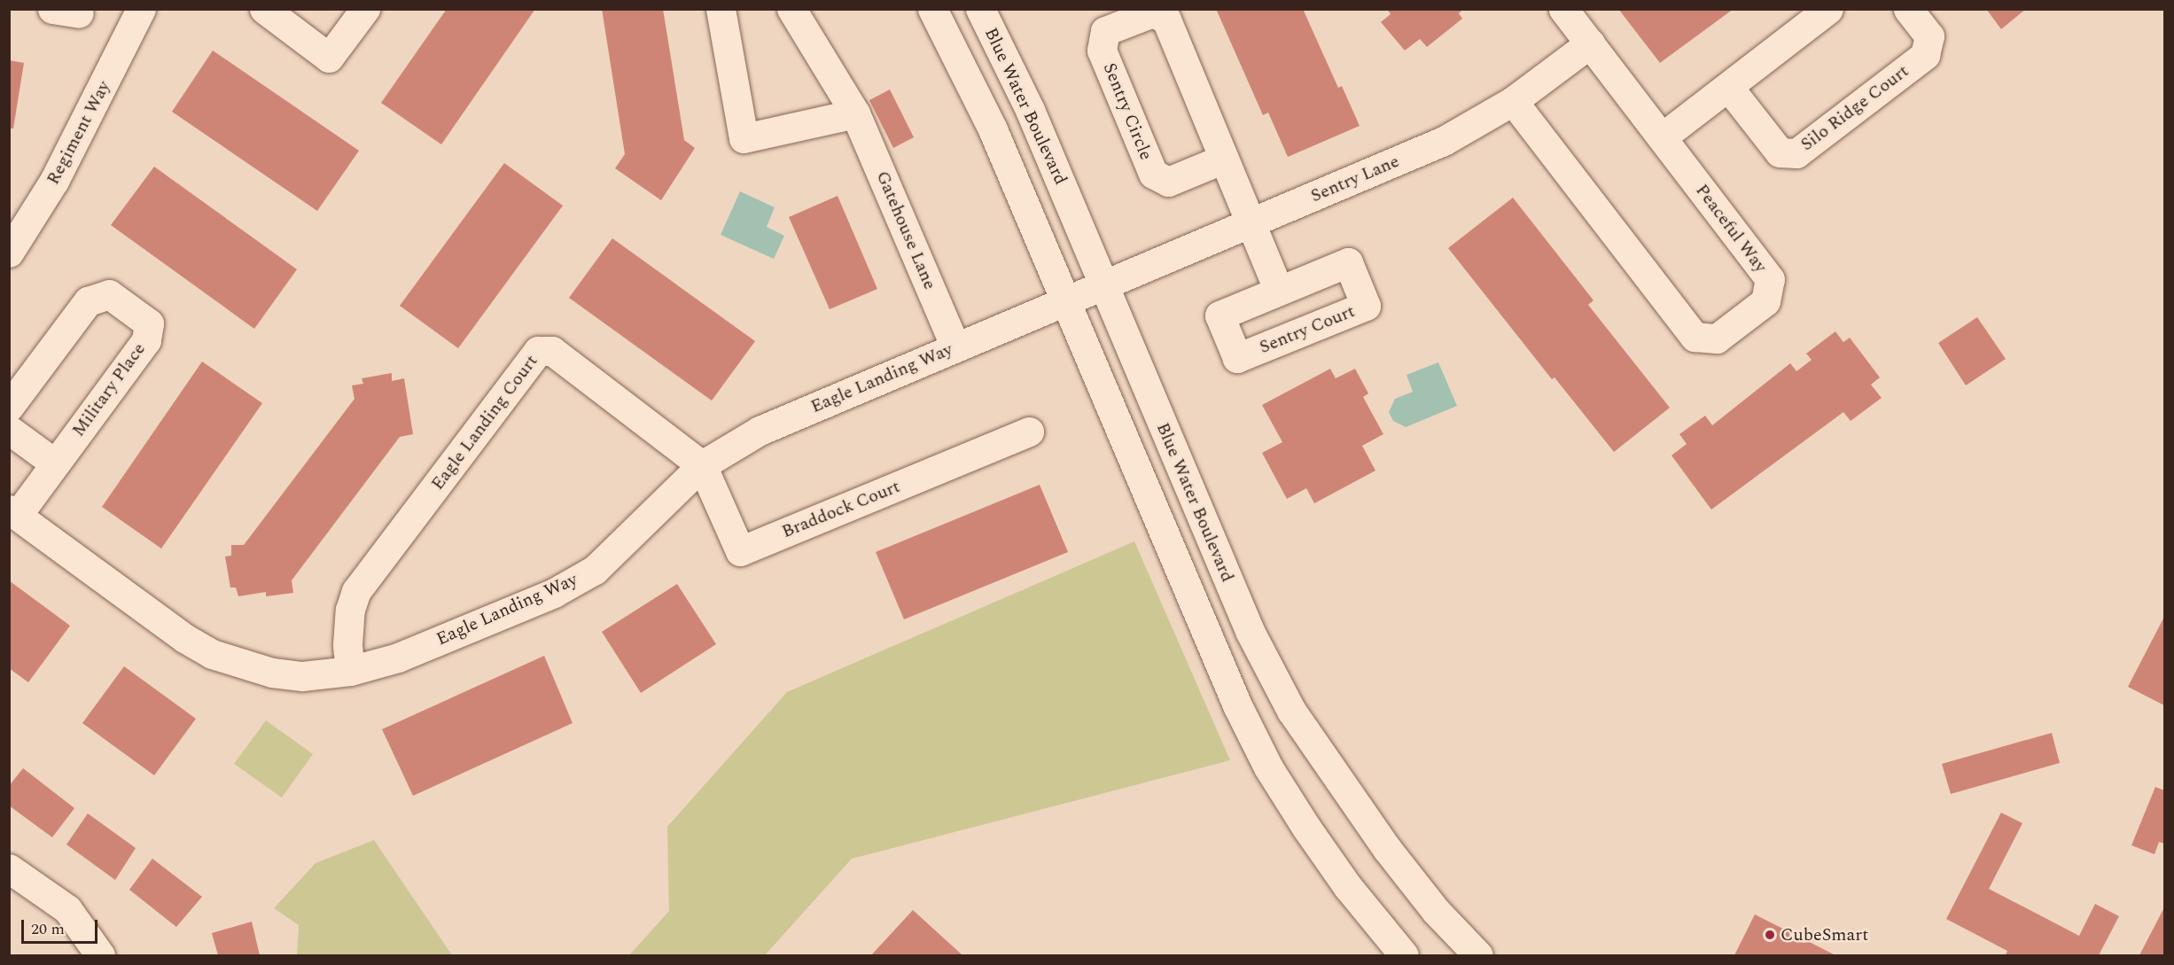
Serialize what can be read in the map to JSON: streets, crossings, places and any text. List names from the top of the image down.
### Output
{
  "streets": {
    "street": [
      "Blue Water Boulevard",
      "Silo Ridge Court",
      "Sentry Circle",
      "Regiment Way",
      "Sentry Lane",
      "Peaceful Way",
      "Gatehouse Lane",
      "Sentry Court",
      "Eagle Landing Way",
      "Military Place",
      "Eagle Landing Court",
      "Braddock Court"
    ]
  },
  "crossings": [
    ["Blue Water Boulevard", "Sentry Lane"],
    ["Blue Water Boulevard", "Eagle Landing Way"],
    ["Sentry Circle", "Sentry Lane"],
    ["Sentry Lane", "Peaceful Way"],
    ["Sentry Lane", "Eagle Landing Way"],
    ["Gatehouse Lane", "Eagle Landing Way"],
    ["Eagle Landing Way", "Military Place"],
    ["Eagle Landing Way", "Eagle Landing Court"],
    ["Eagle Landing Way", "Braddock Court"],
    ["Eagle Landing Court", "Braddock Court"]
  ],
  "places": ["CubeSmart"],
  "scale_bar": "20 m"
}
